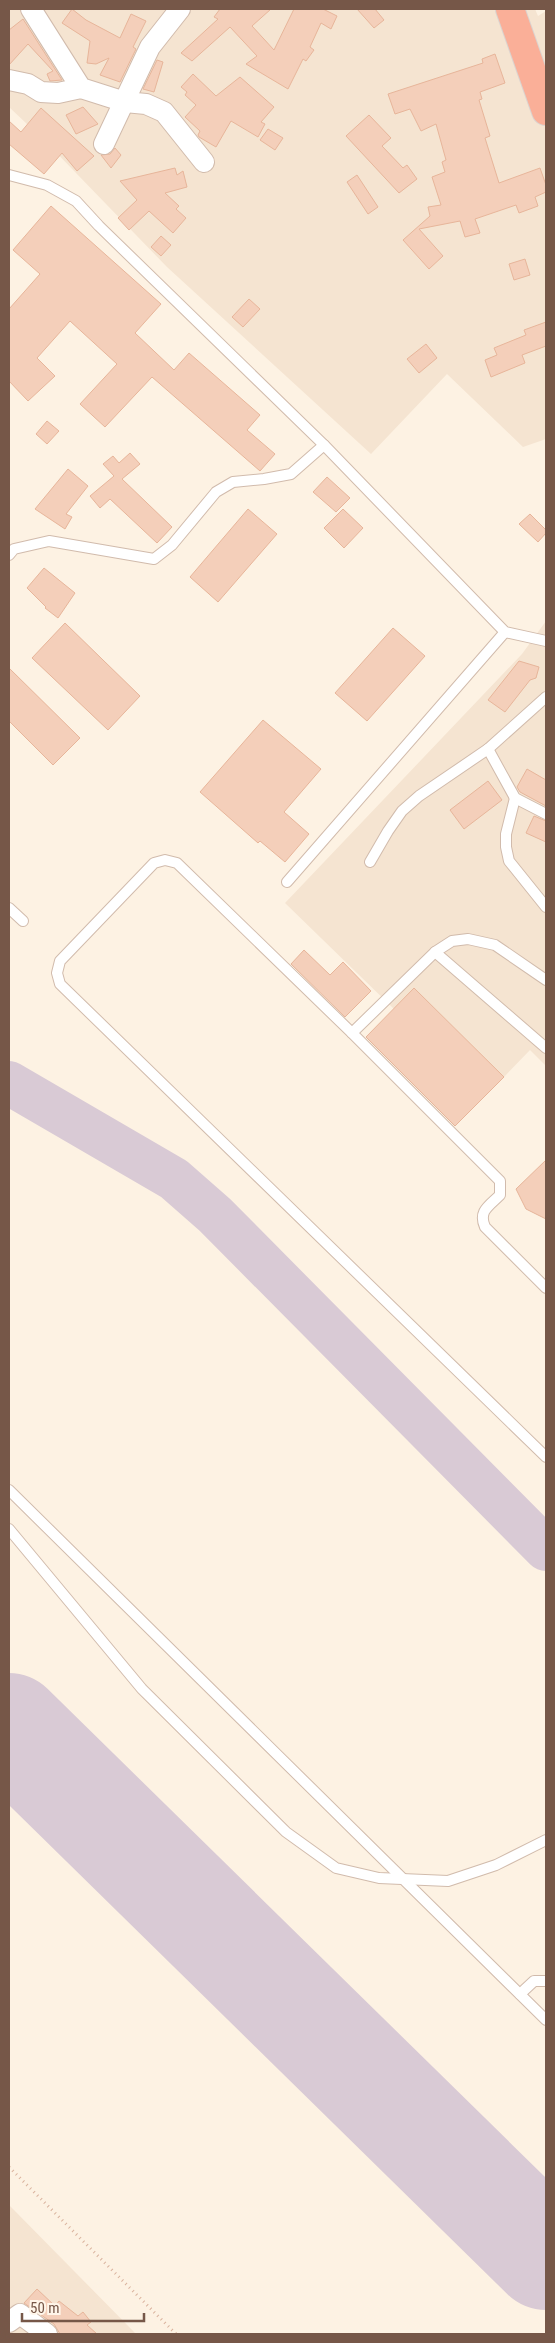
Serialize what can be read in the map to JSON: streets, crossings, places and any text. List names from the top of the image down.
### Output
{
  "scale_bar": "50 m"
}
